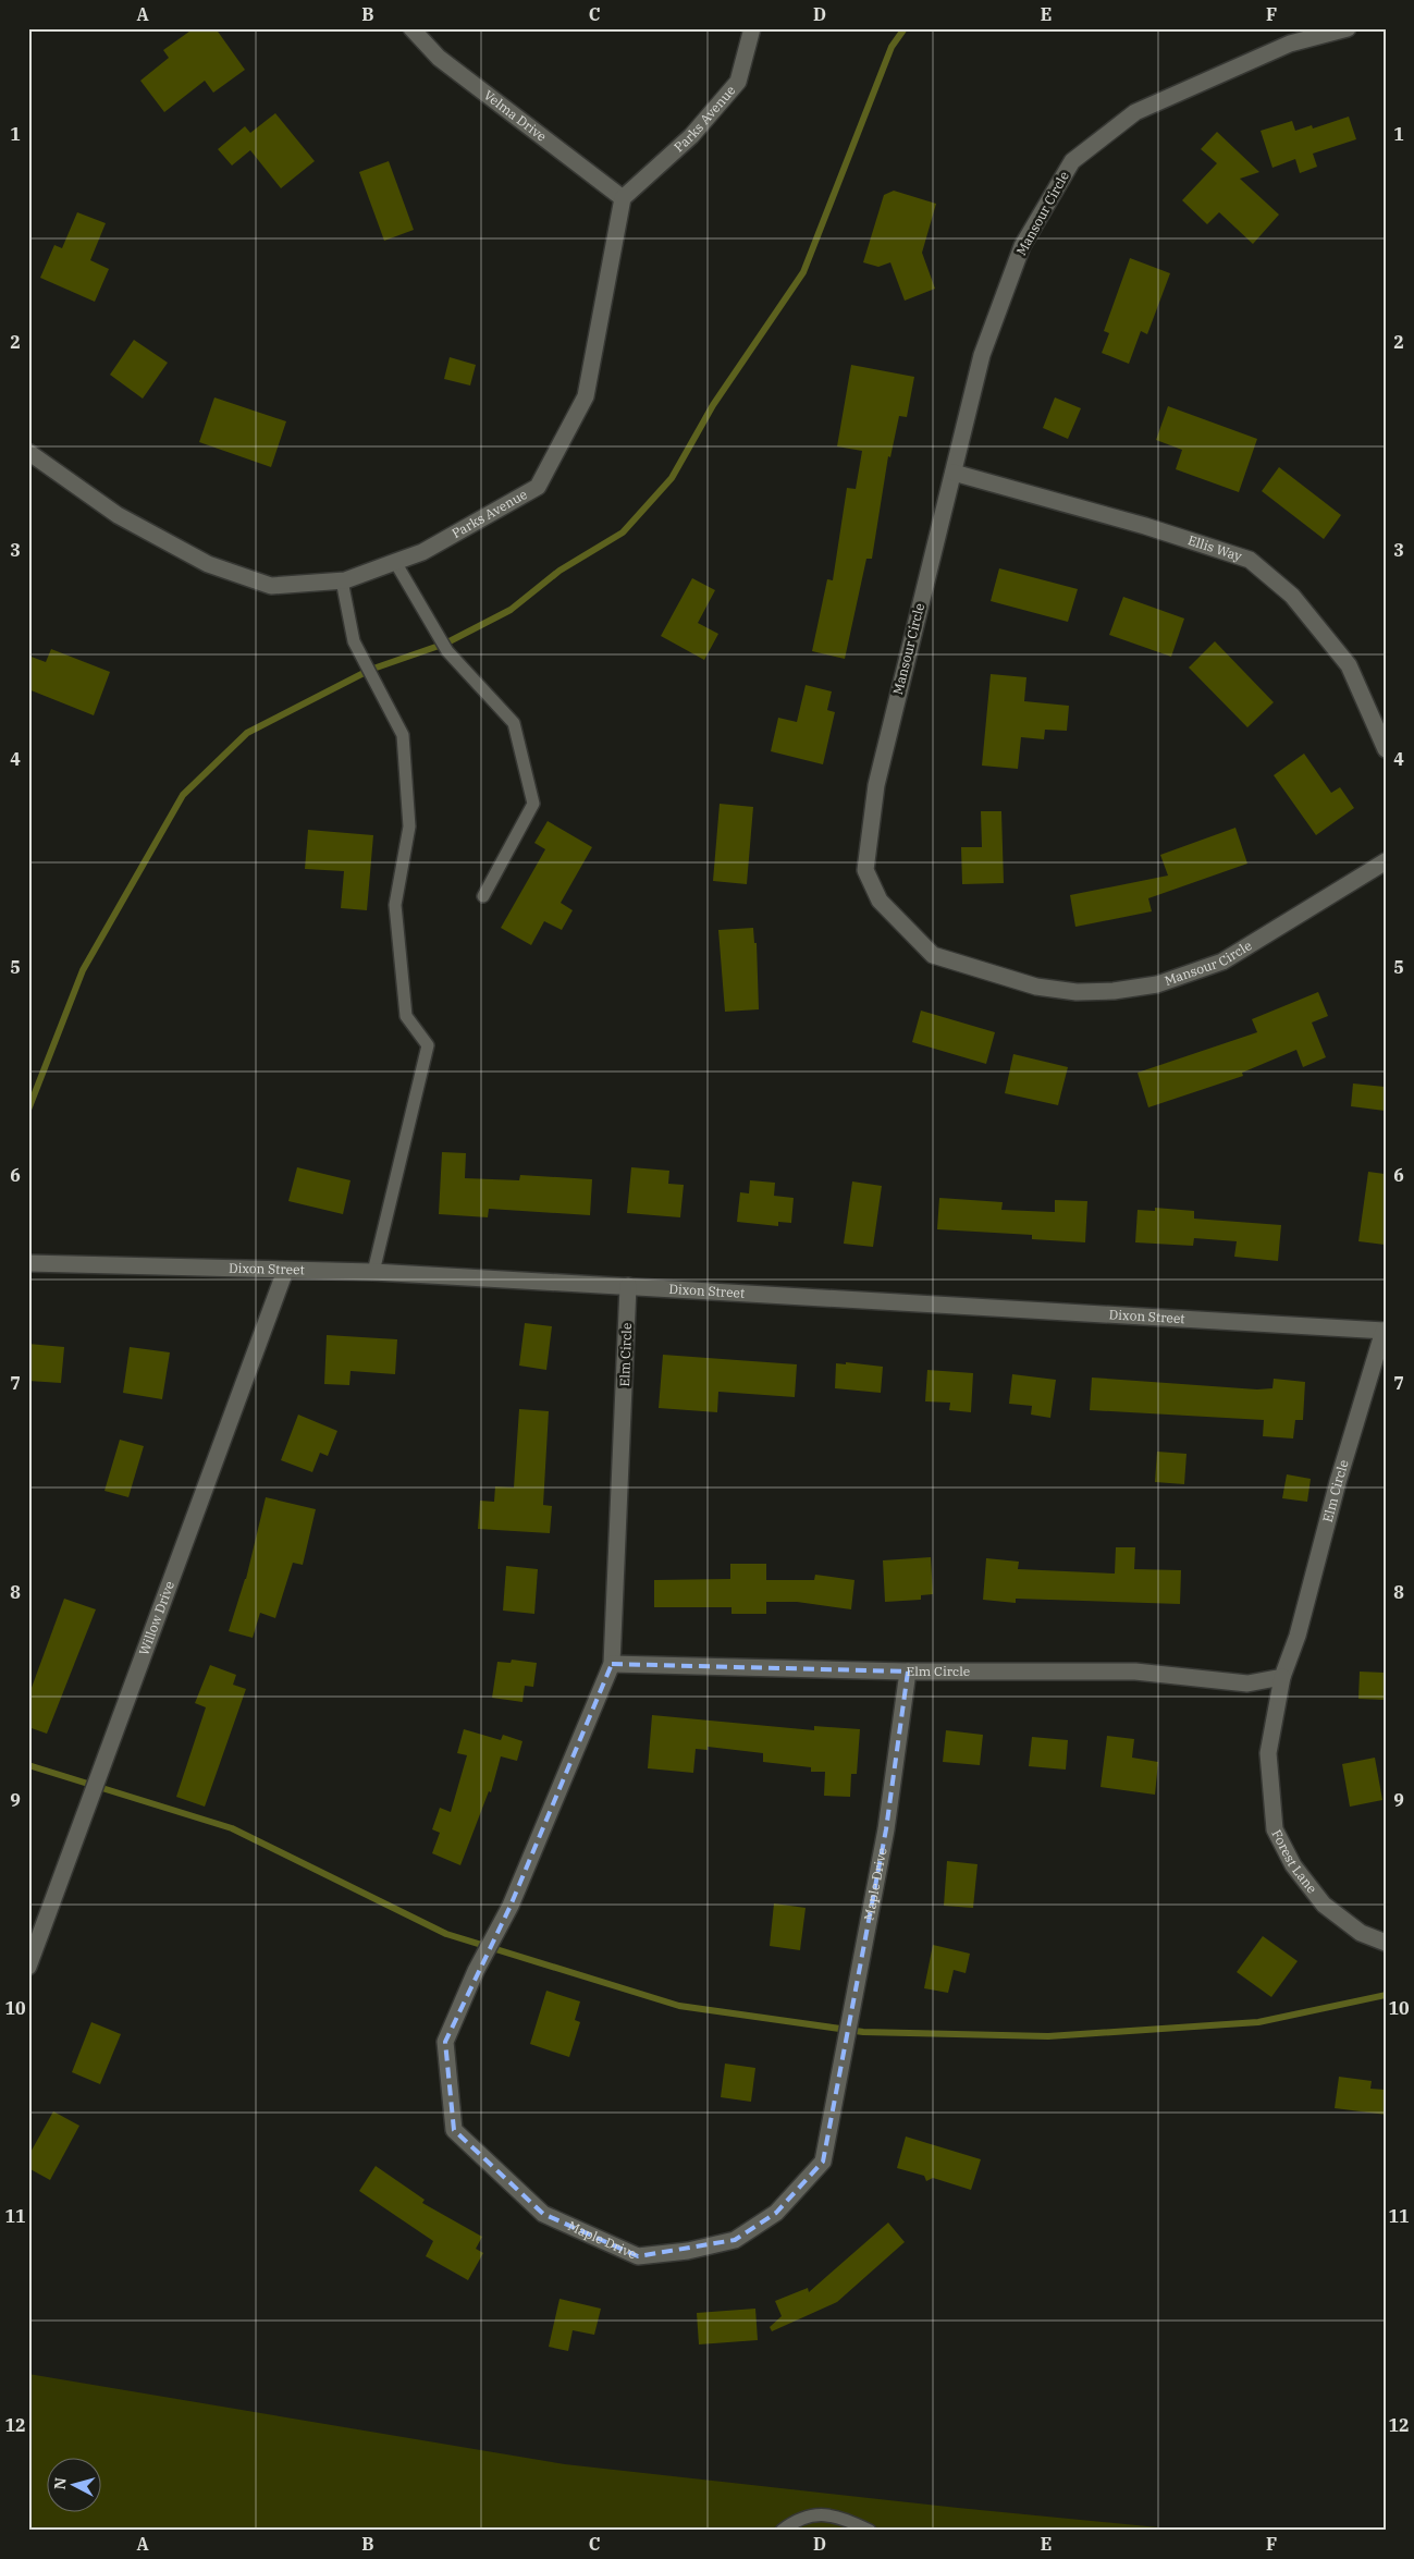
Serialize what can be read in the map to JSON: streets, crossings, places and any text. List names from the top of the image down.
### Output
{
  "streets": {
    "street": [
      "Velma Drive",
      "Parks Avenue",
      "Mansour Circle",
      "Ellis Way",
      "Dixon Street",
      "Elm Circle",
      "Willow Drive",
      "Forest Lane",
      "Maple Drive"
    ]
  },
  "crossings": [
    ["Velma Drive", "Parks Avenue"],
    ["Mansour Circle", "Ellis Way"],
    ["Dixon Street", "Elm Circle"],
    ["Dixon Street", "Willow Drive"],
    ["Elm Circle", "Forest Lane"],
    ["Elm Circle", "Maple Drive"]
  ],
  "north": "left",
  "grid": {
    "columns": [
      "A",
      "B",
      "C",
      "D",
      "E",
      "F"
    ],
    "rows": [
      "1",
      "2",
      "3",
      "4",
      "5",
      "6",
      "7",
      "8",
      "9",
      "10",
      "11",
      "12"
    ]
  }
}
